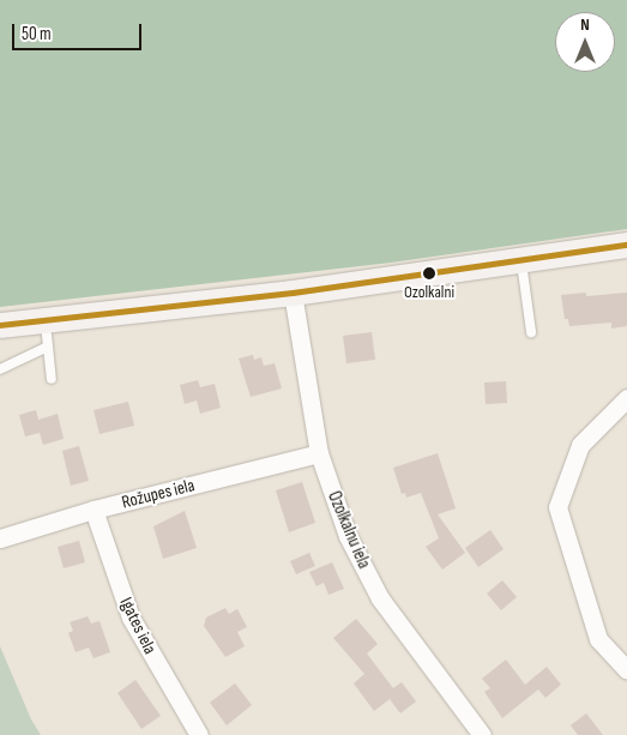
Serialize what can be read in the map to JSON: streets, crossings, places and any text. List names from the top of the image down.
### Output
{
  "streets": {
    "street": ["Rožupes iela", "Ozolkalnu iela", "Igates iela"]
  },
  "crossings": [
    ["Rožupes iela", "Ozolkalnu iela"],
    ["Rožupes iela", "Igates iela"]
  ],
  "places": ["Ozolkalni"],
  "scale_bar": "50 m",
  "north": "top"
}
